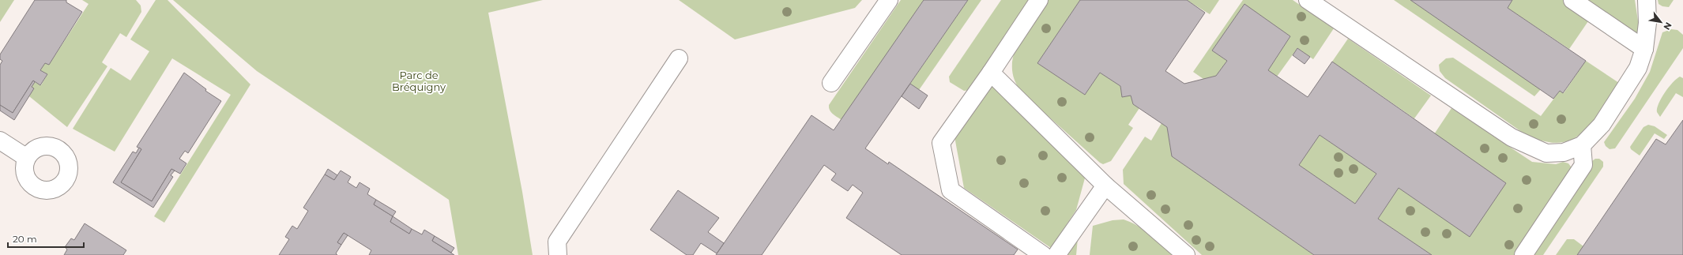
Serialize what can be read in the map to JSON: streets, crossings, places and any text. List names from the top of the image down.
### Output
{
  "parks": ["Parc de Bréquigny"],
  "scale_bar": "20 m",
  "north": "bottom right"
}
